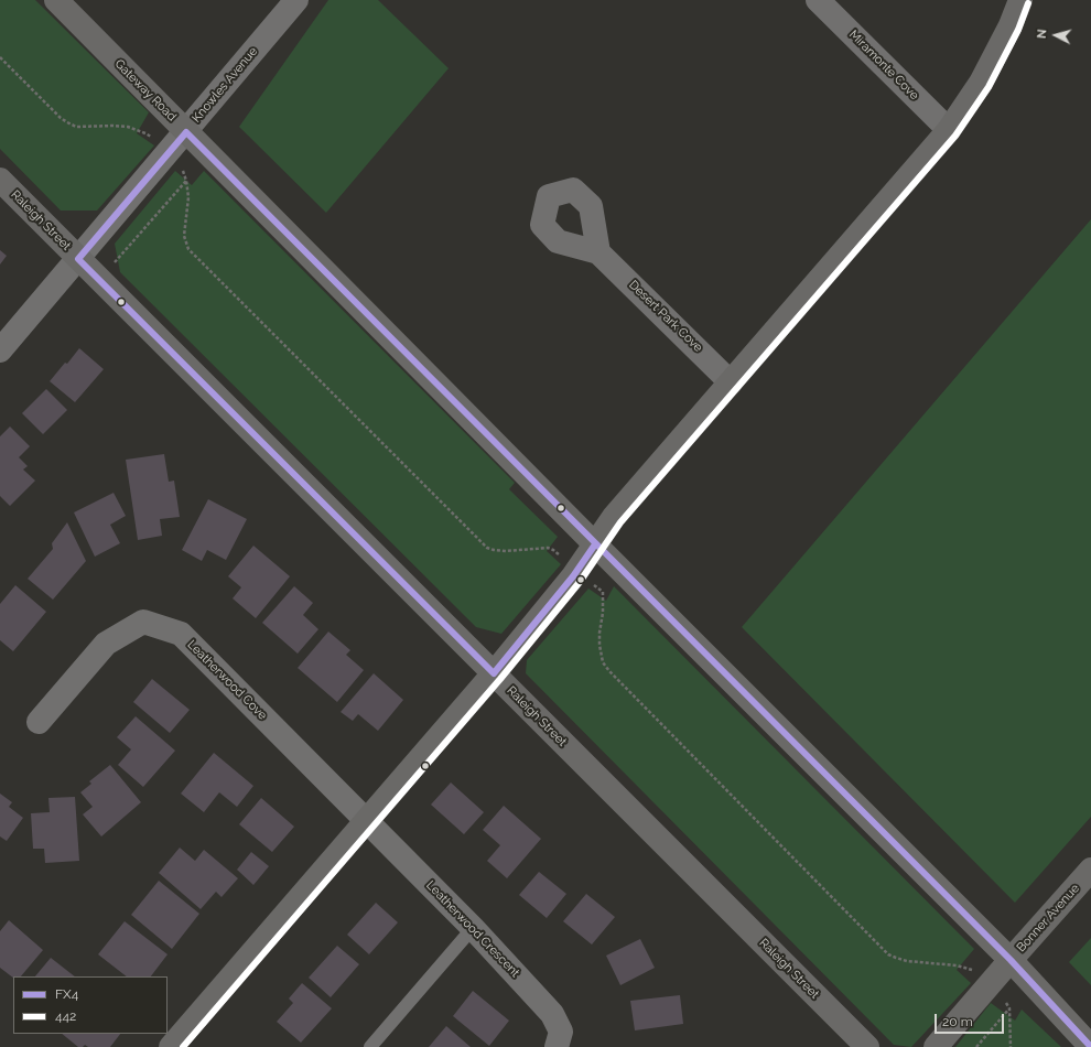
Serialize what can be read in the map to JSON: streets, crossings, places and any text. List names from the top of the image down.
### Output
{
  "streets": {
    "street": [
      "Miramonte Cove",
      "Knowles Avenue",
      "Gateway Road",
      "Raleigh Street",
      "Desert Park Cove",
      "Leatherwood Cove",
      "Bonner Avenue",
      "Leatherwood Crescent"
    ]
  },
  "crossings": [
    ["Knowles Avenue", "Gateway Road"],
    ["Knowles Avenue", "Raleigh Street"],
    ["Gateway Road", "Bonner Avenue"],
    ["Leatherwood Cove", "Leatherwood Crescent"]
  ],
  "lines": ["transit line 442", "transit line FX4"],
  "legend": ["FX4", "442"],
  "scale_bar": "20 m",
  "north": "left"
}
